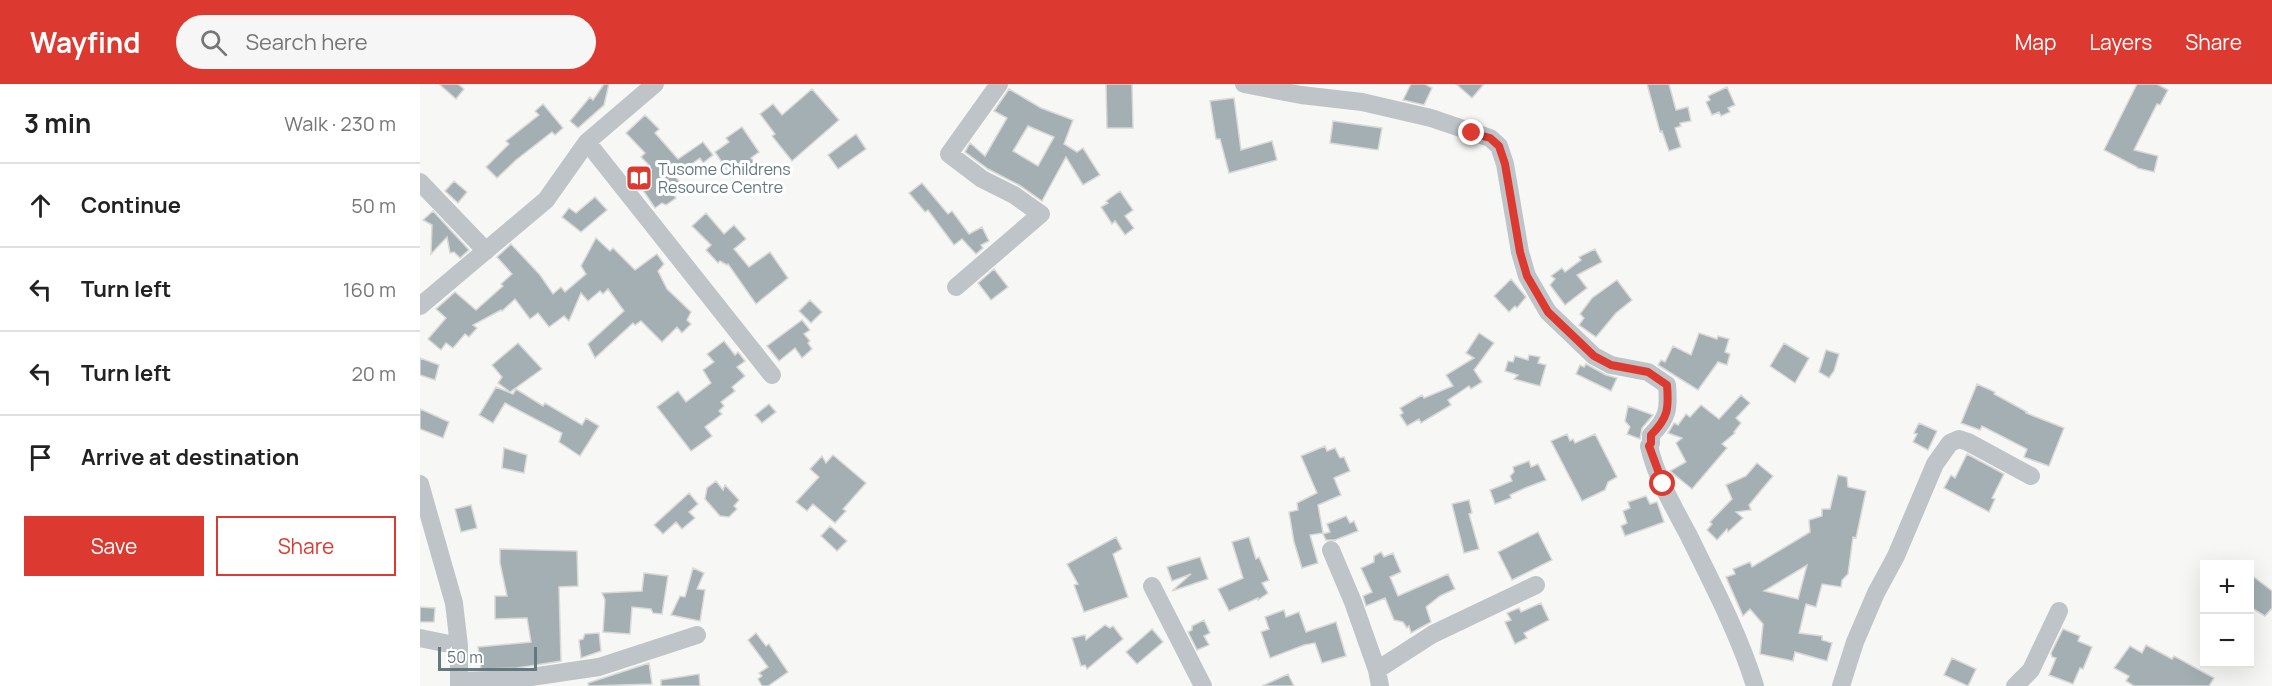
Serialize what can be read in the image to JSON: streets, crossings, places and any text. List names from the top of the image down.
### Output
{
  "places": {
    "library": ["Tusome Childrens Resource Centre"]
  },
  "scale_bar": "50 m",
  "page": {
    "header": "Wayfind",
    "search": "Search here",
    "nav": ["Map", "Layers", "Share"],
    "heading": ["3 min", "Walk · 230 m"],
    "list": [
      ["Continue", "50 m"],
      ["Turn left", "160 m"],
      ["Turn left", "20 m"],
      "Arrive at destination"
    ],
    "buttons": ["Save", "Share"],
    "map_buttons": ["+", "−"],
    "scale": "50 m"
  }
}
